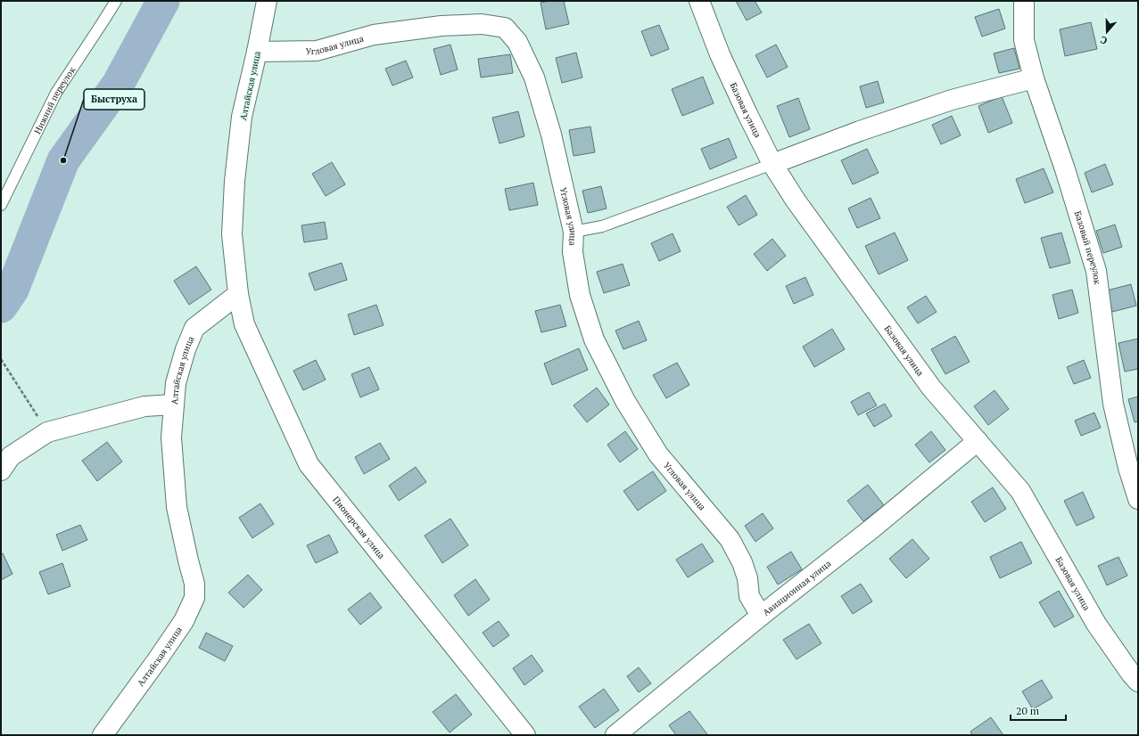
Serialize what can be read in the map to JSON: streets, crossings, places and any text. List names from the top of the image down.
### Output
{
  "streets": {
    "street": [
      "Угловая улица",
      "Алтайская улица",
      "Базовая улица",
      "Базовый переулок",
      "Пионерская улица",
      "Авиационная улица"
    ],
    "lane": ["Нижний переулок"]
  },
  "crossings": [
    ["Угловая улица", "Алтайская улица"],
    ["Угловая улица", "Авиационная улица"],
    ["Алтайская улица", "Пионерская улица"],
    ["Базовая улица", "Авиационная улица"]
  ],
  "places": ["Быструха"],
  "scale_bar": "20 m",
  "north": "bottom"
}
